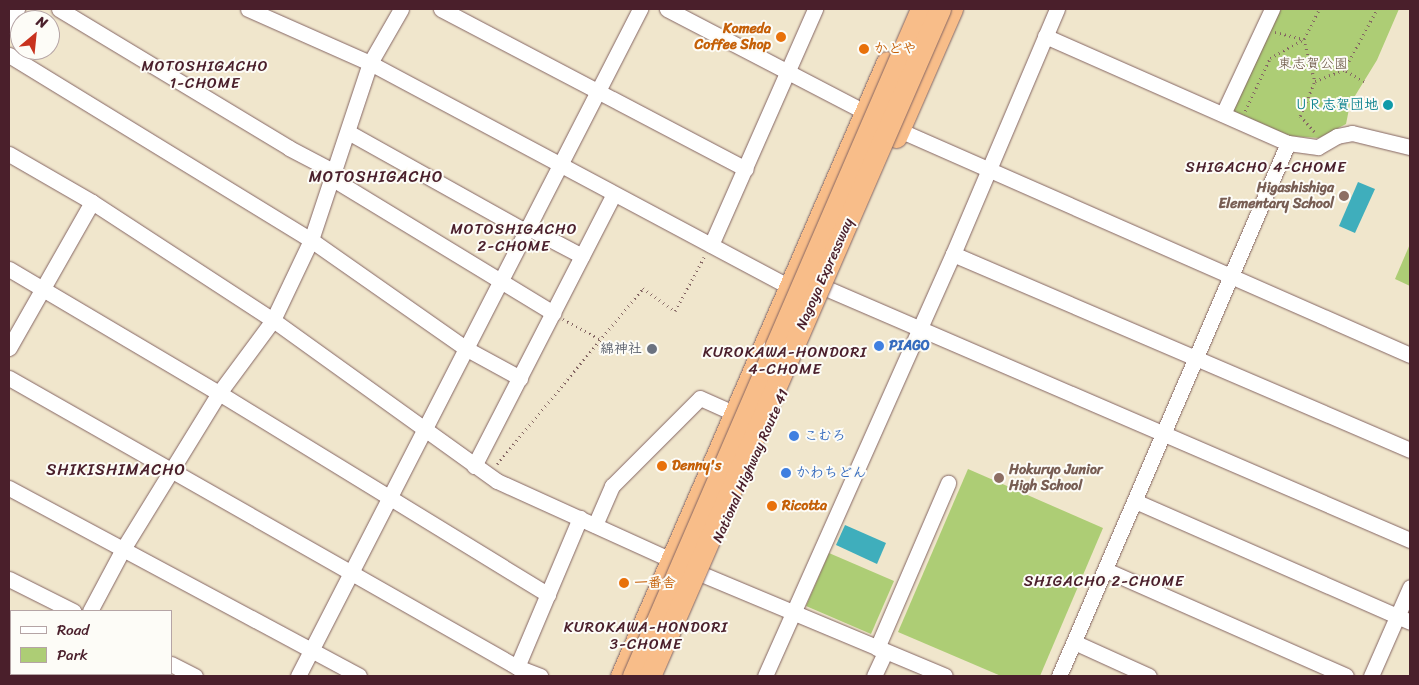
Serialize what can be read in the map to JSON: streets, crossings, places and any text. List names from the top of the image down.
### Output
{
  "streets": {
    "highway": ["Nagoya Expressway", "National Highway Route 41"]
  },
  "districts": [
    "MOTOSHIGACHO 1-CHOME",
    "SHIGACHO 4-CHOME",
    "MOTOSHIGACHO",
    "MOTOSHIGACHO 2-CHOME",
    "KUROKAWA-HONDORI 4-CHOME",
    "SHIKISHIMACHO",
    "SHIGACHO 2-CHOME",
    "KUROKAWA-HONDORI 3-CHOME"
  ],
  "parks": ["東志賀公園"],
  "places": [
    "Komeda Coffee Shop",
    "かどや",
    "ＵＲ志賀団地",
    "Higashishiga Elementary School",
    "PIAGO",
    "綿神社",
    "こむろ",
    "Denny's",
    "かわちどん",
    "Hokuryo Junior High School",
    "Ricotta",
    "一番舎"
  ],
  "legend": ["Road", "Park"],
  "north": "top right"
}
